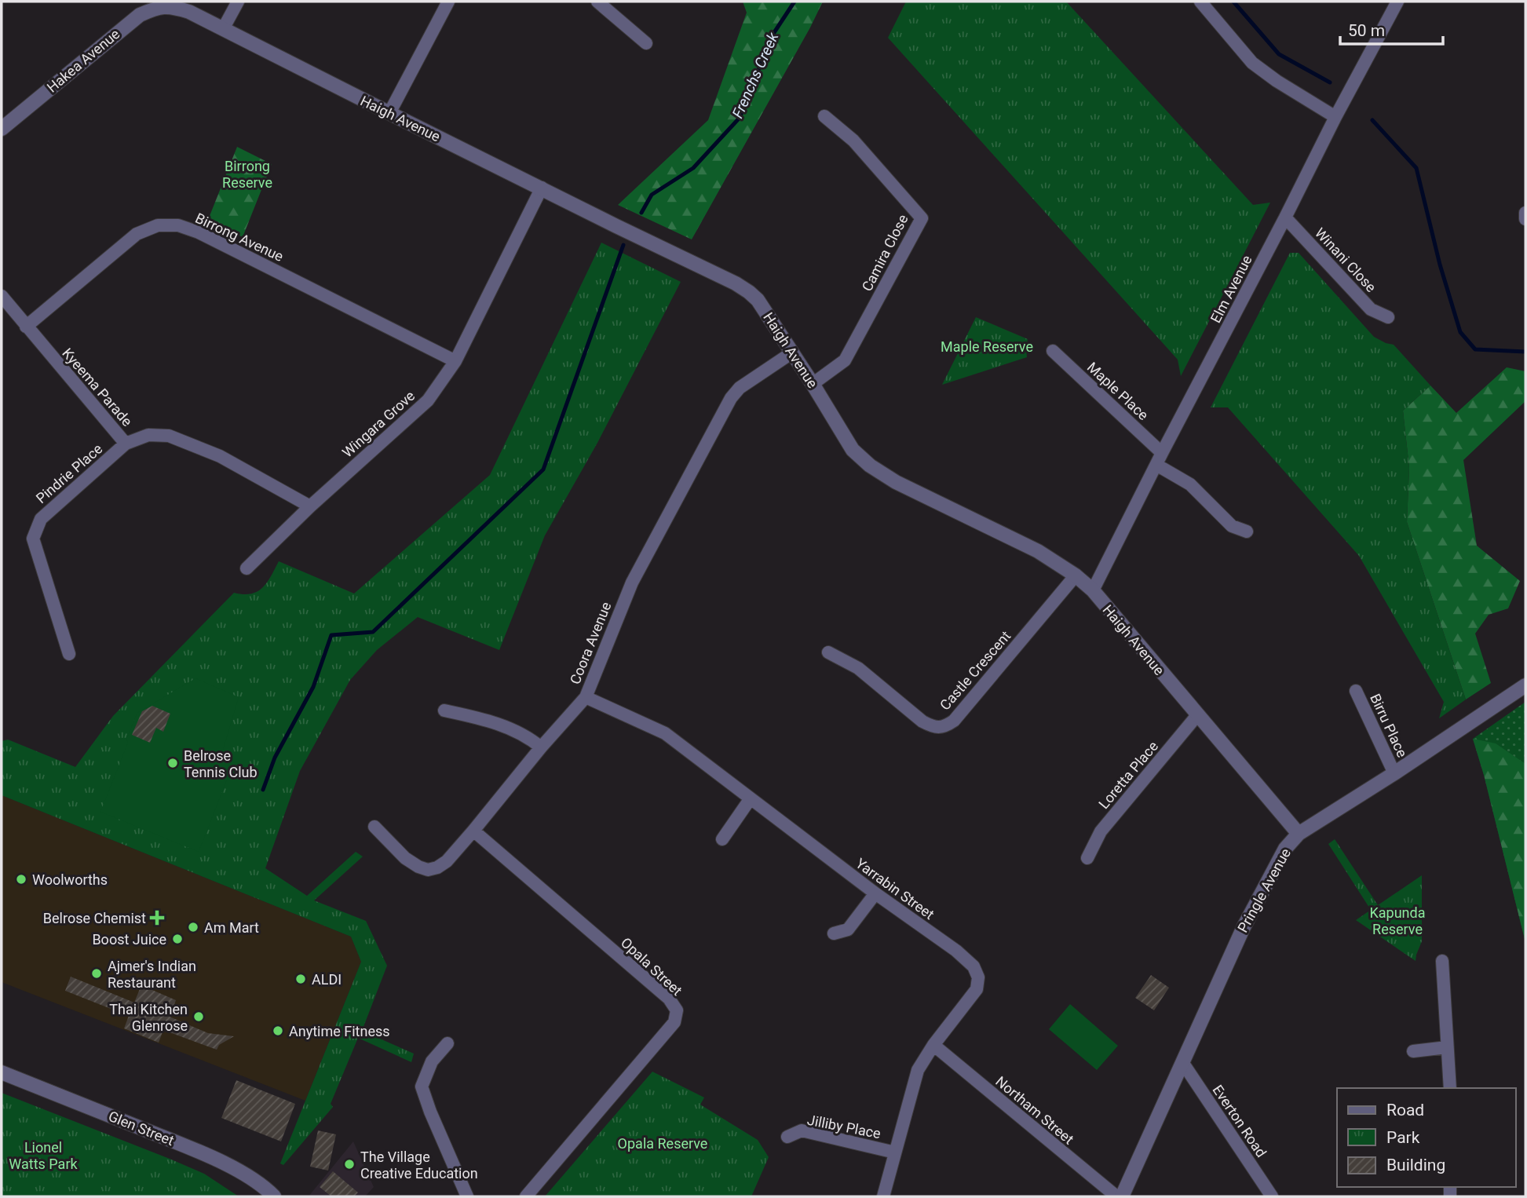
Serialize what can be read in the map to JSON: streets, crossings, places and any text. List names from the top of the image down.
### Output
{
  "streets": {
    "street": [
      "Hakea Avenue",
      "Haigh Avenue",
      "Birrong Avenue",
      "Camira Close",
      "Winani Close",
      "Elm Avenue",
      "Kyeema Parade",
      "Maple Place",
      "Wingara Grove",
      "Pindrie Place",
      "Coora Avenue",
      "Castle Crescent",
      "Birru Place",
      "Loretta Place",
      "Yarrabin Street",
      "Pringle Avenue",
      "Opala Street",
      "Northam Street",
      "Everton Road",
      "Jilliby Place",
      "Glen Street"
    ]
  },
  "crossings": [
    ["Hakea Avenue", "Haigh Avenue"],
    ["Haigh Avenue", "Camira Close"],
    ["Haigh Avenue", "Elm Avenue"],
    ["Haigh Avenue", "Wingara Grove"],
    ["Haigh Avenue", "Coora Avenue"],
    ["Haigh Avenue", "Castle Crescent"],
    ["Haigh Avenue", "Loretta Place"],
    ["Haigh Avenue", "Pringle Avenue"],
    ["Birrong Avenue", "Kyeema Parade"],
    ["Birrong Avenue", "Wingara Grove"],
    ["Winani Close", "Elm Avenue"],
    ["Elm Avenue", "Maple Place"],
    ["Kyeema Parade", "Wingara Grove"],
    ["Kyeema Parade", "Pindrie Place"],
    ["Coora Avenue", "Yarrabin Street"],
    ["Coora Avenue", "Opala Street"],
    ["Birru Place", "Pringle Avenue"],
    ["Yarrabin Street", "Northam Street"],
    ["Yarrabin Street", "Jilliby Place"],
    ["Pringle Avenue", "Everton Road"]
  ],
  "water": ["Frenchs Creek"],
  "parks": [
    "Birrong Reserve",
    "Maple Reserve",
    "Kapunda Reserve",
    "Opala Reserve",
    "Lionel Watts Park"
  ],
  "places": {
    "other": [
      "Belrose Tennis Club",
      "Woolworths",
      "Am Mart",
      "Boost Juice",
      "Ajmer's Indian Restaurant",
      "ALDI",
      "Thai Kitchen Glenrose",
      "Anytime Fitness",
      "The Village Creative Education"
    ],
    "health": ["Belrose Chemist"]
  },
  "legend": ["Road", "Park", "Building"],
  "scale_bar": "50 m"
}
